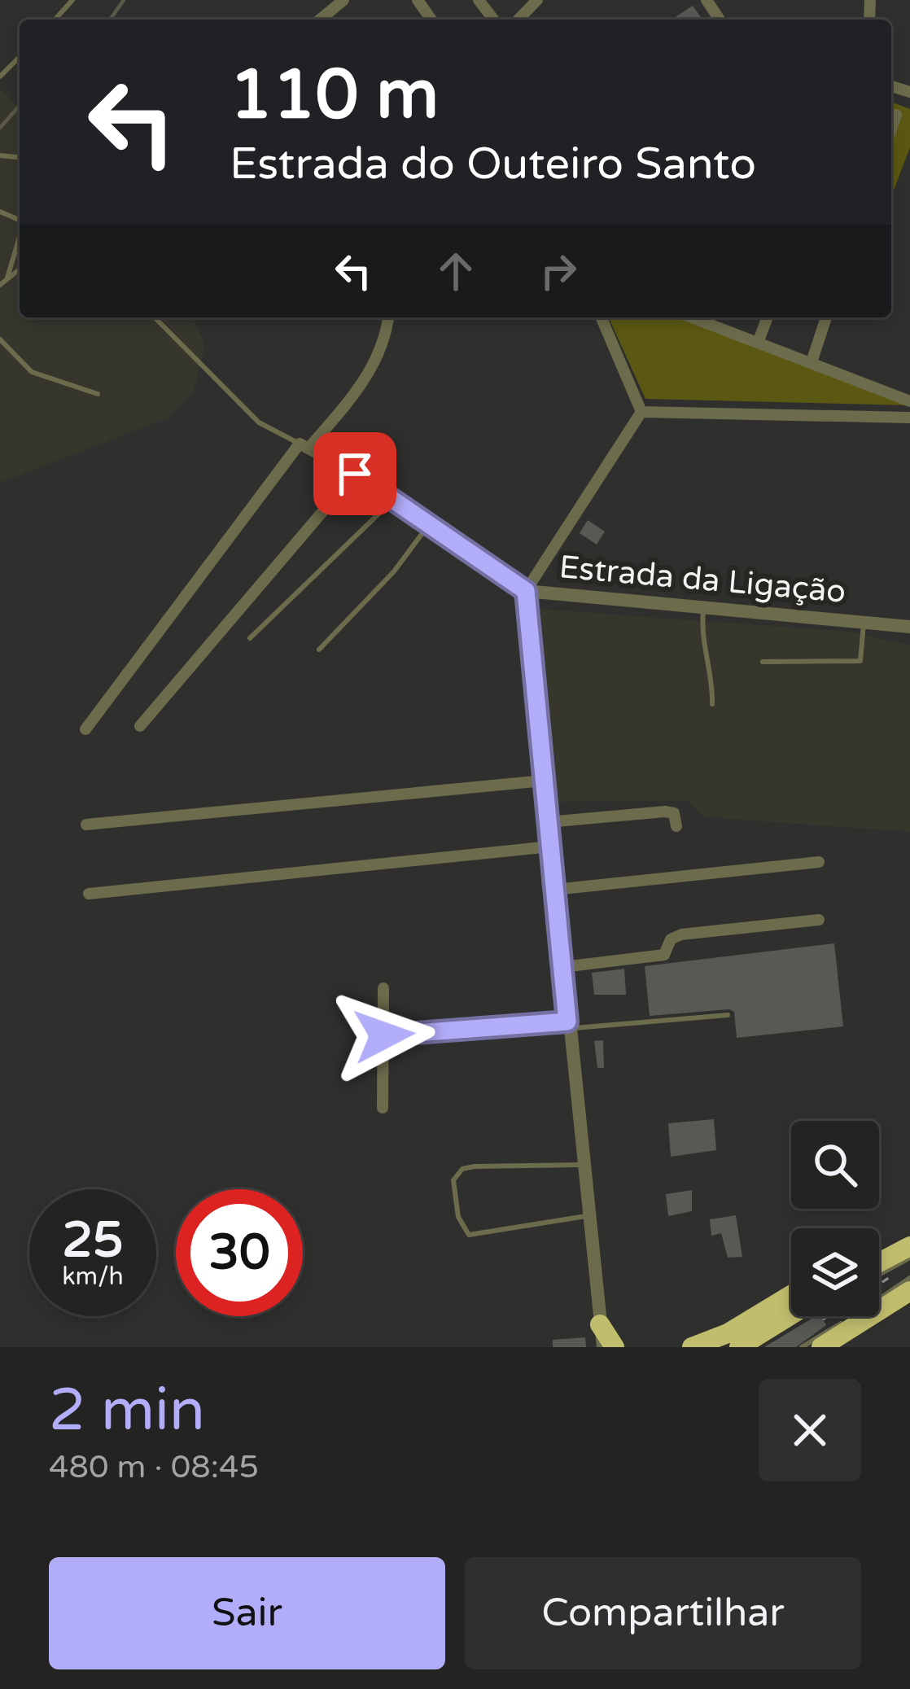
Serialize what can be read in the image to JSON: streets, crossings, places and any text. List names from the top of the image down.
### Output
{
  "streets": {
    "street": ["Estrada da Ligação"]
  },
  "page": {
    "turn": ["110 m", "Estrada do Outeiro Santo"],
    "speed": "25 km/h",
    "limit": "30",
    "heading": ["2 min", "480 m · 08:45"],
    "buttons": ["Sair", "Compartilhar"]
  }
}
